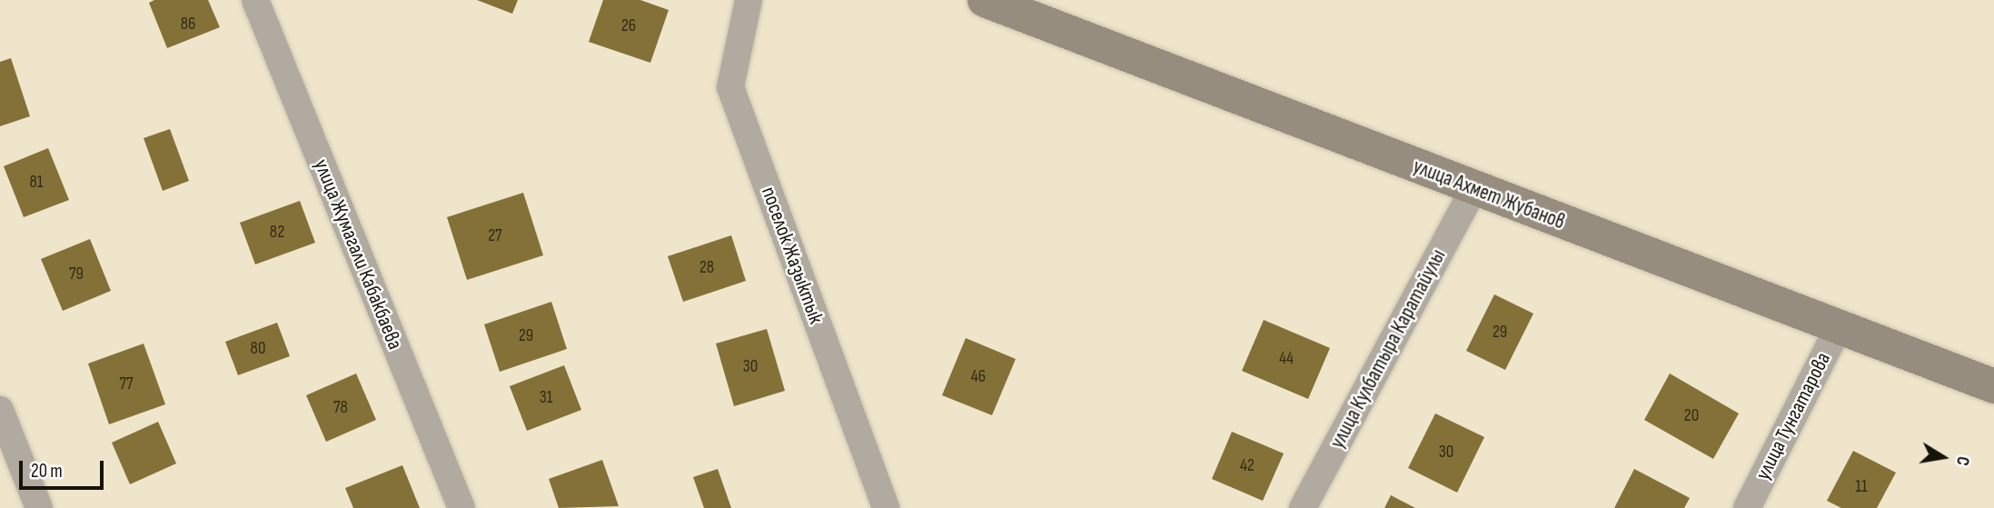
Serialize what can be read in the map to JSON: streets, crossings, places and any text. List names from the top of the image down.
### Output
{
  "streets": {
    "main road": ["улица Ахмет Жубанов"],
    "street": [
      "улица Жумагали Кабакбаева",
      "поселок Жазыктык",
      "улица Кулбатыра Каратайулы",
      "улица Тунгатарова"
    ]
  },
  "crossings": [
    ["улица Ахмет Жубанов", "улица Кулбатыра Каратайулы"],
    ["улица Ахмет Жубанов", "улица Тунгатарова"]
  ],
  "house_numbers": [
    "86",
    "26",
    "81",
    "82",
    "27",
    "28",
    "79",
    "29",
    "29",
    "80",
    "44",
    "30",
    "46",
    "77",
    "31",
    "78",
    "20",
    "30",
    "42",
    "11"
  ],
  "scale_bar": "20 m",
  "north": "right"
}
